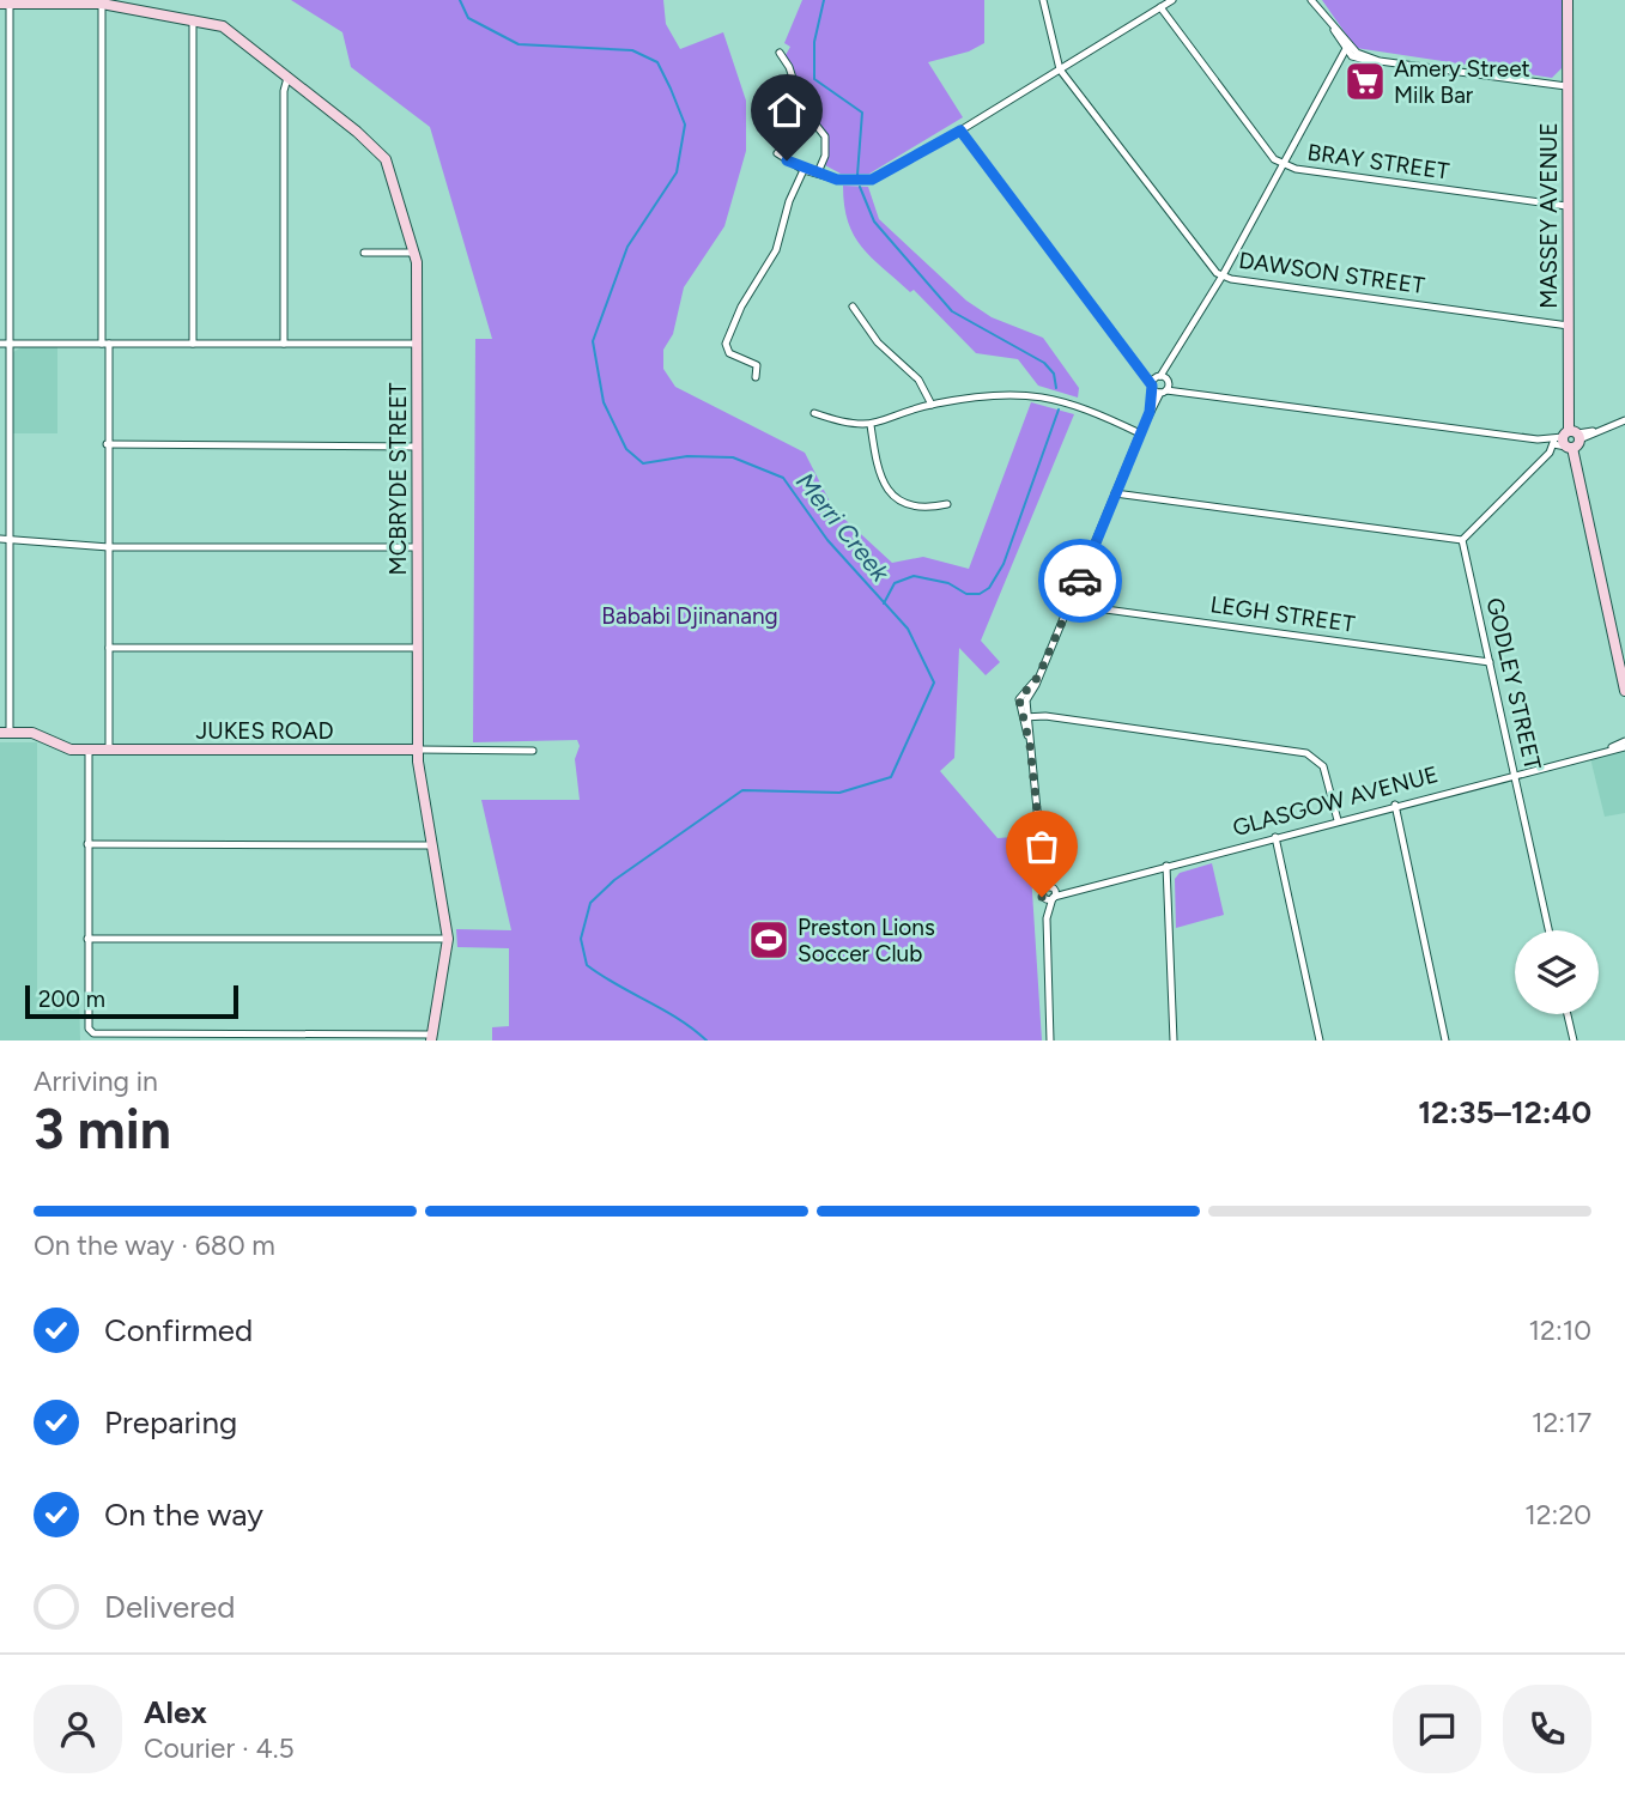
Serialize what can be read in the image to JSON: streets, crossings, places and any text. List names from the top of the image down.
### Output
{
  "streets": {
    "street": [
      "BRAY STREET",
      "MASSEY AVENUE",
      "DAWSON STREET",
      "MCBRYDE STREET",
      "LEGH STREET",
      "GODLEY STREET",
      "JUKES ROAD",
      "GLASGOW AVENUE"
    ]
  },
  "crossings": [
    ["BRAY STREET", "MASSEY AVENUE"],
    ["MASSEY AVENUE", "DAWSON STREET"],
    ["MCBRYDE STREET", "JUKES ROAD"],
    ["LEGH STREET", "GODLEY STREET"],
    ["GODLEY STREET", "GLASGOW AVENUE"]
  ],
  "water": ["Merri Creek"],
  "parks": ["Bababi Djinanang"],
  "places": {
    "supermarket": ["Amery Street Milk Bar"],
    "sports": ["Preston Lions Soccer Club"]
  },
  "scale_bar": "200 m",
  "page": {
    "scale": "200 m",
    "heading": ["3 min", "Arriving in", "12:35–12:40"],
    "panel": ["Alex", "Courier · 4.5"],
    "bar": "On the way · 680 m",
    "list": [
      ["Confirmed", "12:10"],
      ["Preparing", "12:17"],
      ["On the way", "12:20"],
      "Delivered"
    ]
  }
}
